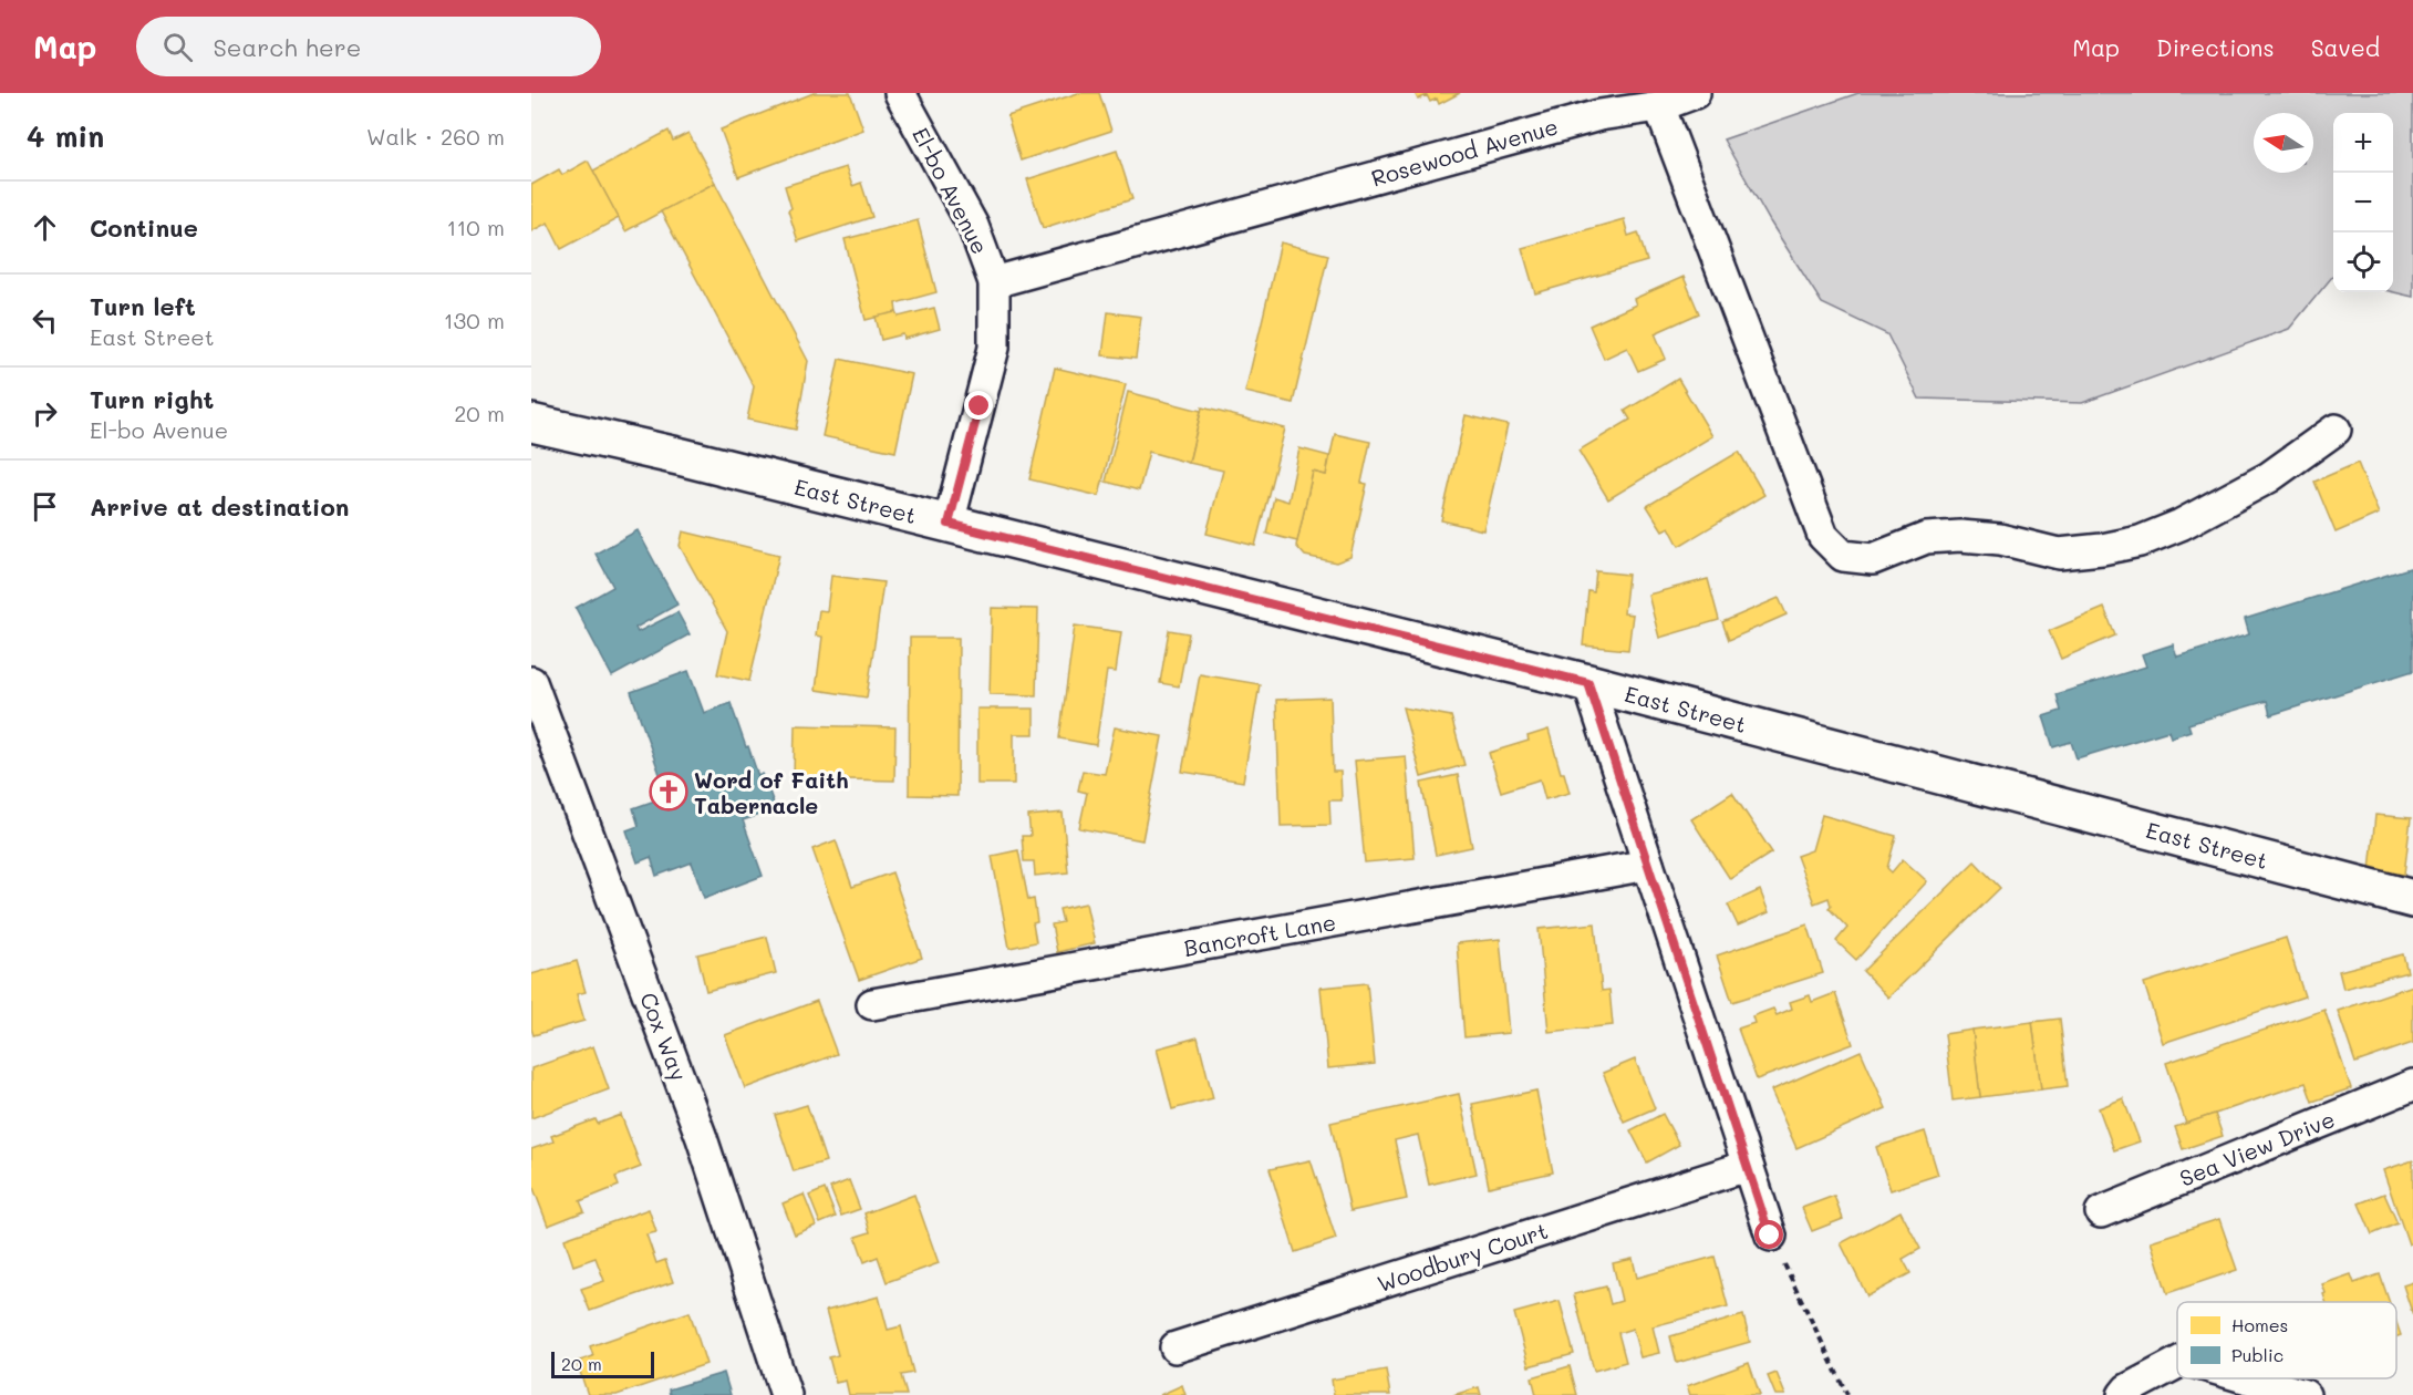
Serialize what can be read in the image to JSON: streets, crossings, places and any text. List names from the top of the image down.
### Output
{
  "streets": {
    "main road": ["East Street"],
    "street": [
      "Rosewood Avenue",
      "El-bo Avenue",
      "Bancroft Lane",
      "Cox Way",
      "Sea View Drive",
      "Woodbury Court"
    ]
  },
  "crossings": [
    ["Rosewood Avenue", "El-bo Avenue"],
    ["El-bo Avenue", "East Street"]
  ],
  "places": {
    "church": ["Word of Faith Tabernacle"]
  },
  "legend": ["Homes", "Public"],
  "scale_bar": "20 m",
  "north": "left",
  "page": {
    "header": "Map",
    "search": "Search here",
    "nav": ["Map", "Directions", "Saved"],
    "heading": ["4 min", "Walk · 260 m"],
    "map_buttons": ["+", "−"],
    "list": [
      ["Continue", "110 m"],
      ["Turn left", "East Street", "130 m"],
      ["Turn right", "El-bo Avenue", "20 m"],
      "Arrive at destination"
    ],
    "scale": "20 m"
  }
}
